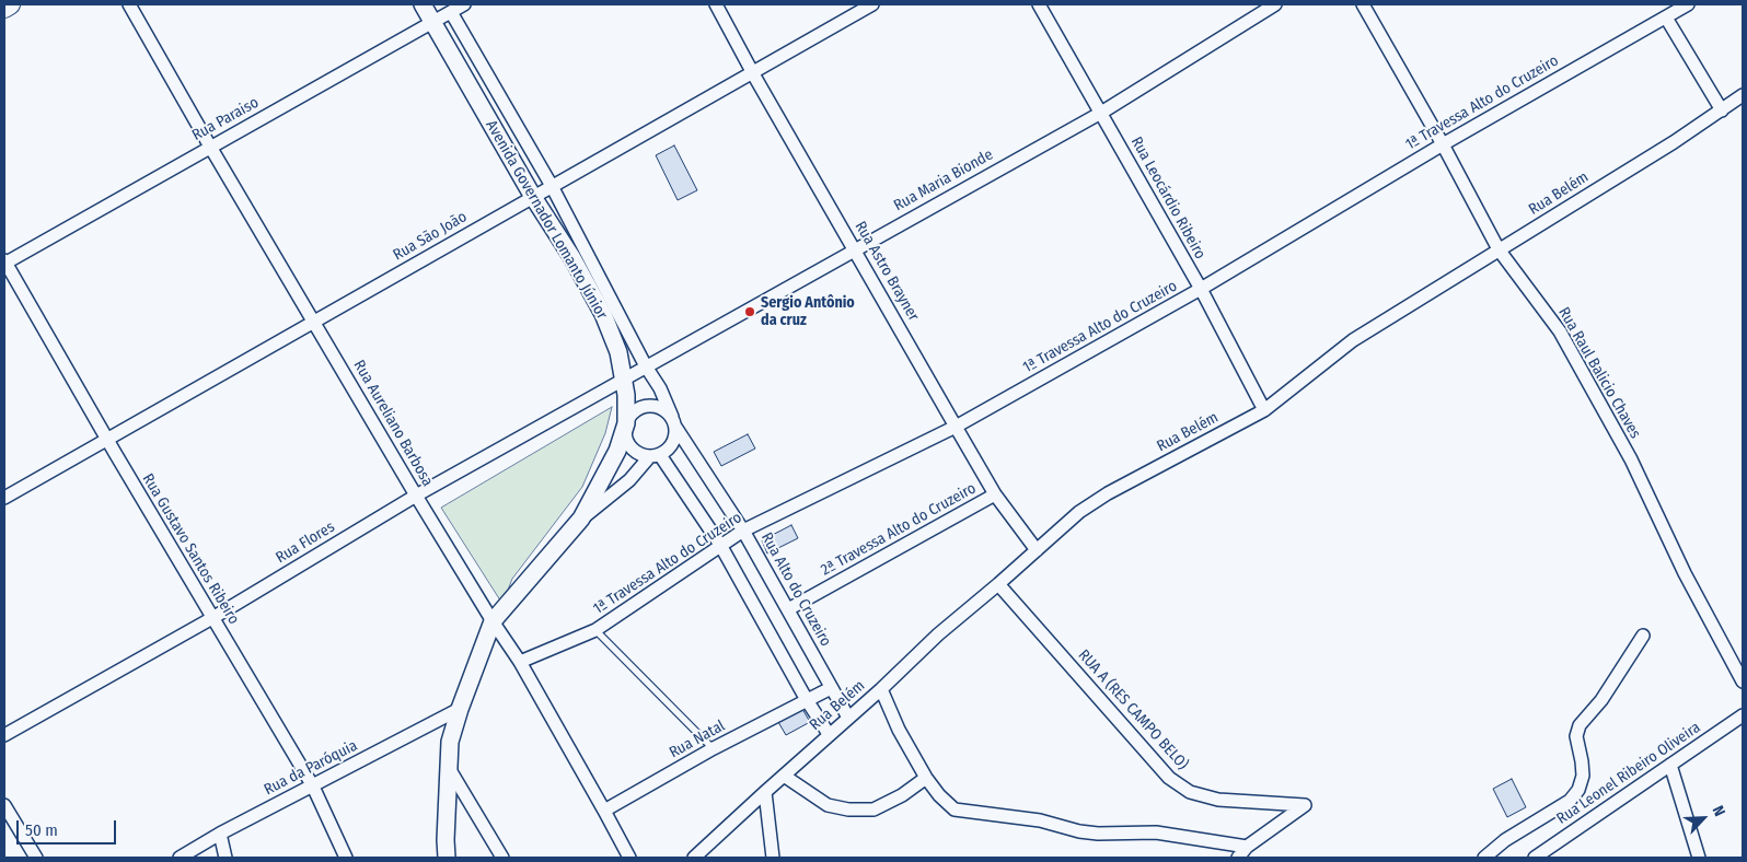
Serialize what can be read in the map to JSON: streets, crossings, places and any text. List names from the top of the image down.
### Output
{
  "streets": {
    "main road": ["Avenida Governador Lomanto Júnior"],
    "street": [
      "1ª Travessa Alto do Cruzeiro",
      "Rua Paraiso",
      "Rua Maria Bionde",
      "Rua Belém",
      "Rua Leocárdio Ribeiro",
      "Rua São João",
      "Rua Astro Brayner",
      "Rua Raul Balicio Chaves",
      "Rua Aureliano Barbosa",
      "2ª Travessa Alto do Cruzeiro",
      "Rua Flores",
      "Rua Gustavo Santos Ribeiro",
      "Rua Alto do Cruzeiro",
      "RUA A (RES CAMPO BELO)",
      "Rua Natal",
      "Rua da Paróquia",
      "Rua Leonel Ribeiro Oliveira"
    ]
  },
  "crossings": [
    ["1ª Travessa Alto do Cruzeiro", "Rua Leocárdio Ribeiro"],
    ["1ª Travessa Alto do Cruzeiro", "Rua Astro Brayner"],
    ["1ª Travessa Alto do Cruzeiro", "Rua Raul Balicio Chaves"],
    ["1ª Travessa Alto do Cruzeiro", "Rua Aureliano Barbosa"],
    ["1ª Travessa Alto do Cruzeiro", "Rua Alto do Cruzeiro"],
    ["Rua Paraiso", "Avenida Governador Lomanto Júnior"],
    ["Rua Paraiso", "Rua Aureliano Barbosa"],
    ["Rua Paraiso", "Rua Gustavo Santos Ribeiro"],
    ["Rua Paraiso", "Rua Alto do Cruzeiro"],
    ["Rua Maria Bionde", "Rua Leocárdio Ribeiro"],
    ["Rua Maria Bionde", "Avenida Governador Lomanto Júnior"],
    ["Rua Maria Bionde", "Rua Astro Brayner"],
    ["Rua Maria Bionde", "Rua Flores"],
    ["Rua Maria Bionde", "Rua Alto do Cruzeiro"],
    ["Rua Belém", "Rua Leocárdio Ribeiro"],
    ["Rua Belém", "Rua Astro Brayner"],
    ["Rua Belém", "Rua Raul Balicio Chaves"],
    ["Rua Belém", "Rua Alto do Cruzeiro"],
    ["Rua Belém", "RUA A (RES CAMPO BELO)"],
    ["Rua Belém", "Rua Natal"],
    ["Avenida Governador Lomanto Júnior", "Rua São João"],
    ["Avenida Governador Lomanto Júnior", "Rua Aureliano Barbosa"],
    ["Avenida Governador Lomanto Júnior", "Rua Flores"],
    ["Avenida Governador Lomanto Júnior", "Rua Alto do Cruzeiro"],
    ["Avenida Governador Lomanto Júnior", "Rua da Paróquia"],
    ["Rua São João", "Rua Astro Brayner"],
    ["Rua São João", "Rua Aureliano Barbosa"],
    ["Rua São João", "Rua Gustavo Santos Ribeiro"],
    ["Rua São João", "Rua Alto do Cruzeiro"],
    ["Rua Astro Brayner", "2ª Travessa Alto do Cruzeiro"],
    ["Rua Aureliano Barbosa", "Rua Flores"],
    ["Rua Aureliano Barbosa", "Rua Natal"],
    ["2ª Travessa Alto do Cruzeiro", "Rua Alto do Cruzeiro"],
    ["Rua Flores", "Rua Gustavo Santos Ribeiro"],
    ["Rua Gustavo Santos Ribeiro", "Rua da Paróquia"]
  ],
  "places": ["Sergio Antônio da cruz"],
  "scale_bar": "50 m",
  "north": "top right"
}
